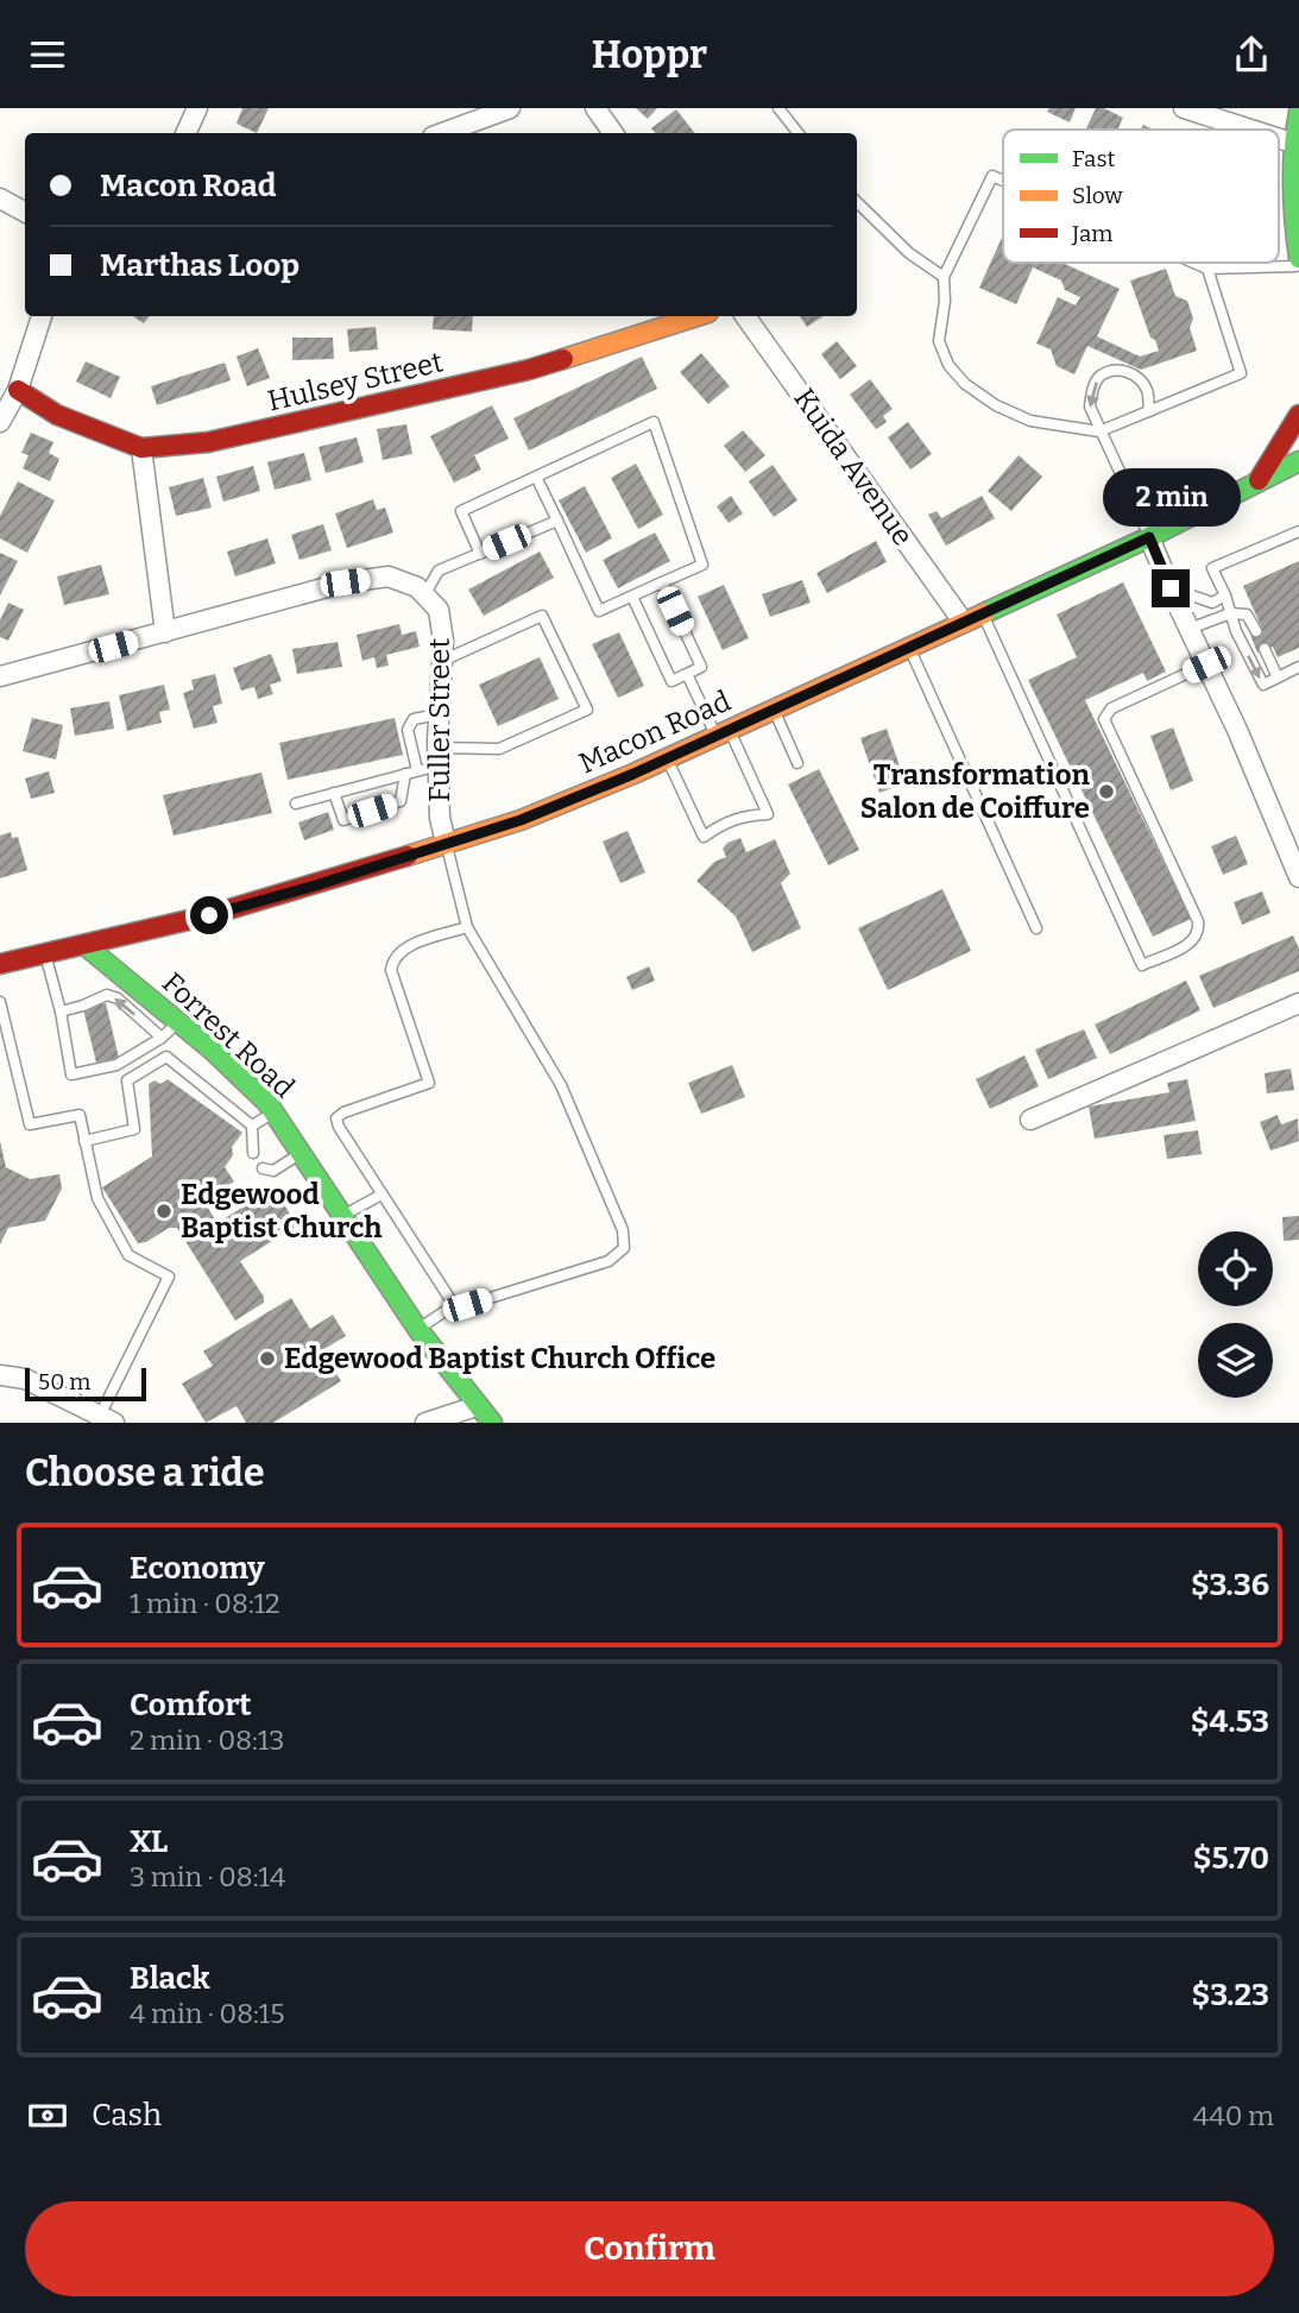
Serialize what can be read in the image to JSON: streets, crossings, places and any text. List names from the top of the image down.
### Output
{
  "streets": {
    "main road": ["Hulsey Street", "Macon Road", "Forrest Road"],
    "street": ["Kuida Avenue", "Fuller Street"]
  },
  "crossings": [
    ["Kuida Avenue", "Macon Road"],
    ["Fuller Street", "Macon Road"],
    ["Macon Road", "Forrest Road"]
  ],
  "places": ["Transformation Salon de Coiffure", "Edgewood Baptist Church", "Edgewood Baptist Church Office"],
  "legend": ["Fast", "Slow", "Jam"],
  "scale_bar": "50 m",
  "page": {
    "header": "Hoppr",
    "banner": ["Macon Road", "Marthas Loop"],
    "bubble": "2 min",
    "scale": "50 m",
    "heading": "Choose a ride",
    "list": [
      {
        "name": "Economy",
        "note": "1 min · 08:12",
        "value": "$3.36"
      },
      {
        "name": "Comfort",
        "note": "2 min · 08:13",
        "value": "$4.53"
      },
      {
        "name": "XL",
        "note": "3 min · 08:14",
        "value": "$5.70"
      },
      {
        "name": "Black",
        "note": "4 min · 08:15",
        "value": "$3.23"
      }
    ],
    "pay": ["Cash", "440 m"],
    "buttons": "Confirm"
  }
}
